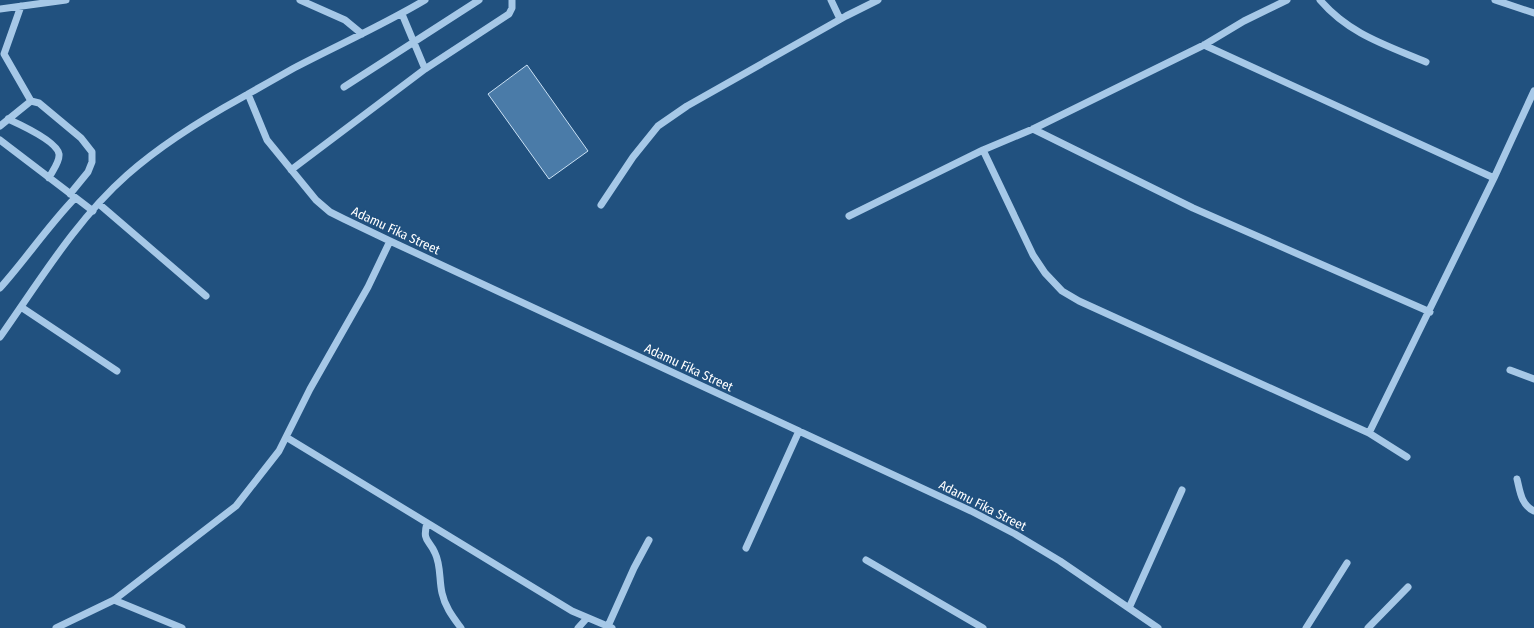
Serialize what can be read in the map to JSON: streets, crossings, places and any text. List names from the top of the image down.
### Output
{
  "streets": {
    "street": ["Adamu Fika Street"]
  }
}
